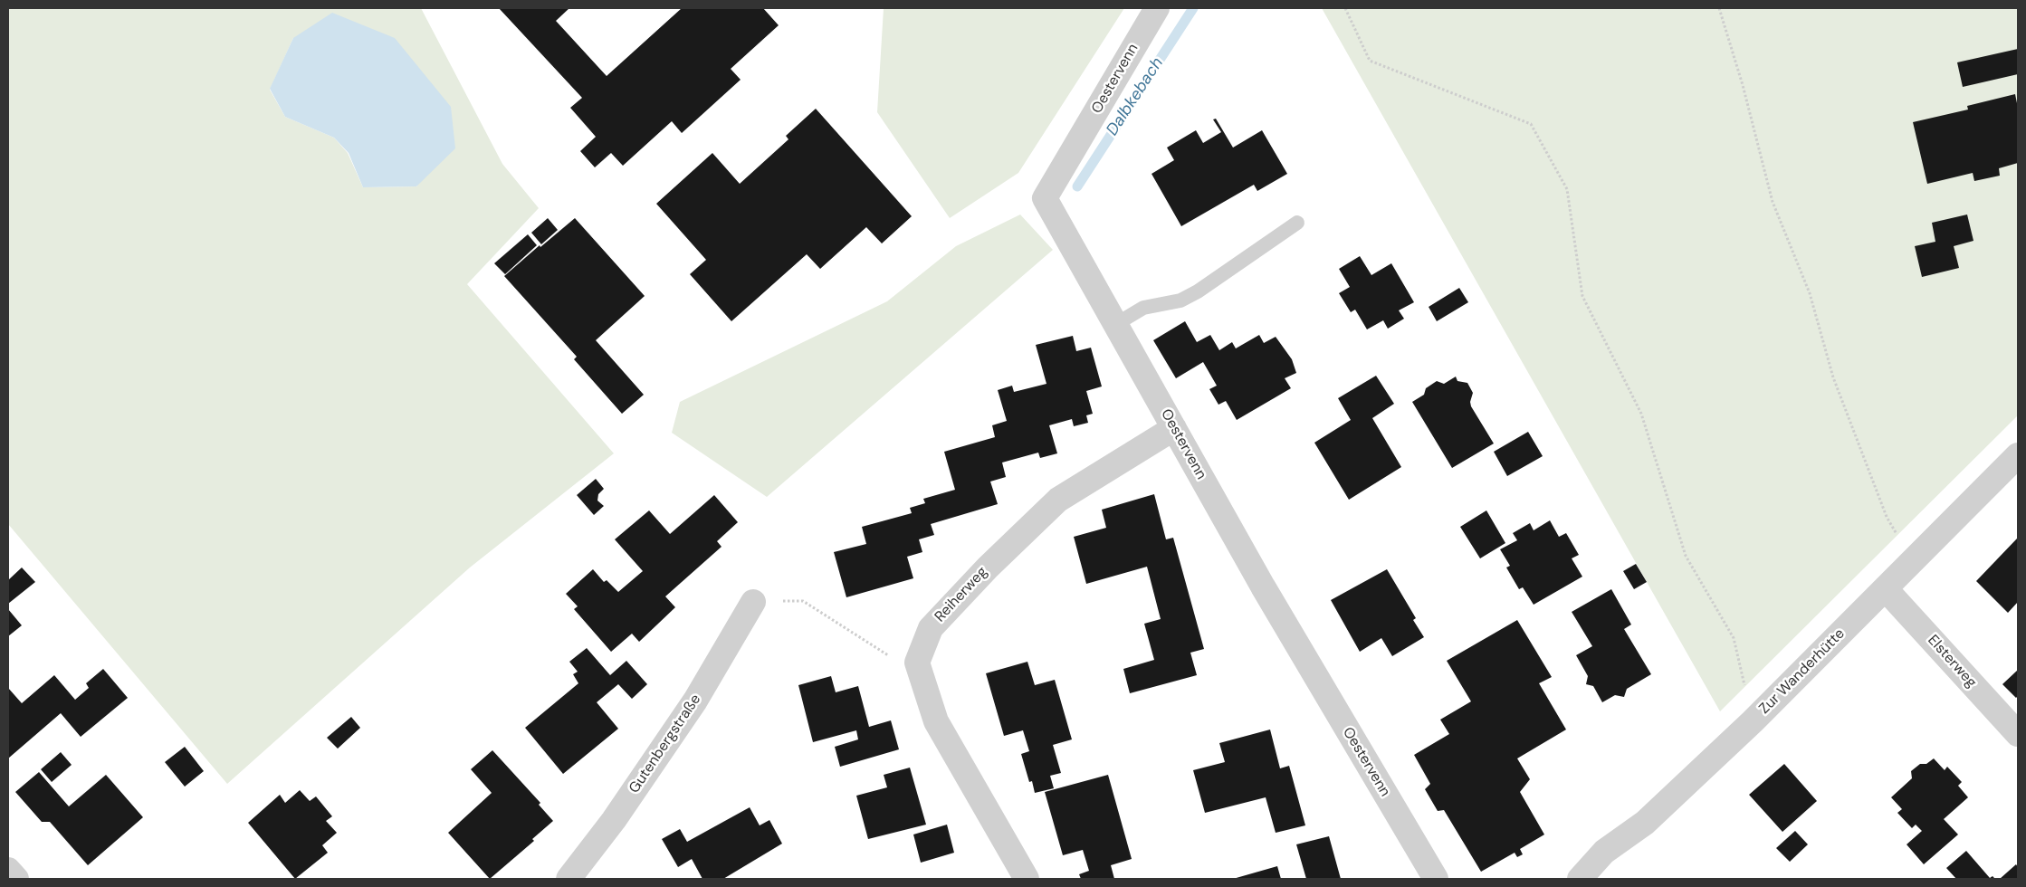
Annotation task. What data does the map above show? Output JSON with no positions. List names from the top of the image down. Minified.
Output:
{"streets":{"street":["Oestervenn","Reiherweg","Elsterweg","Zur Wanderhütte","Gutenbergstraße"]},"crossings":[["Oestervenn","Reiherweg"],["Elsterweg","Zur Wanderhütte"]],"water":["Dalbkebach"]}
